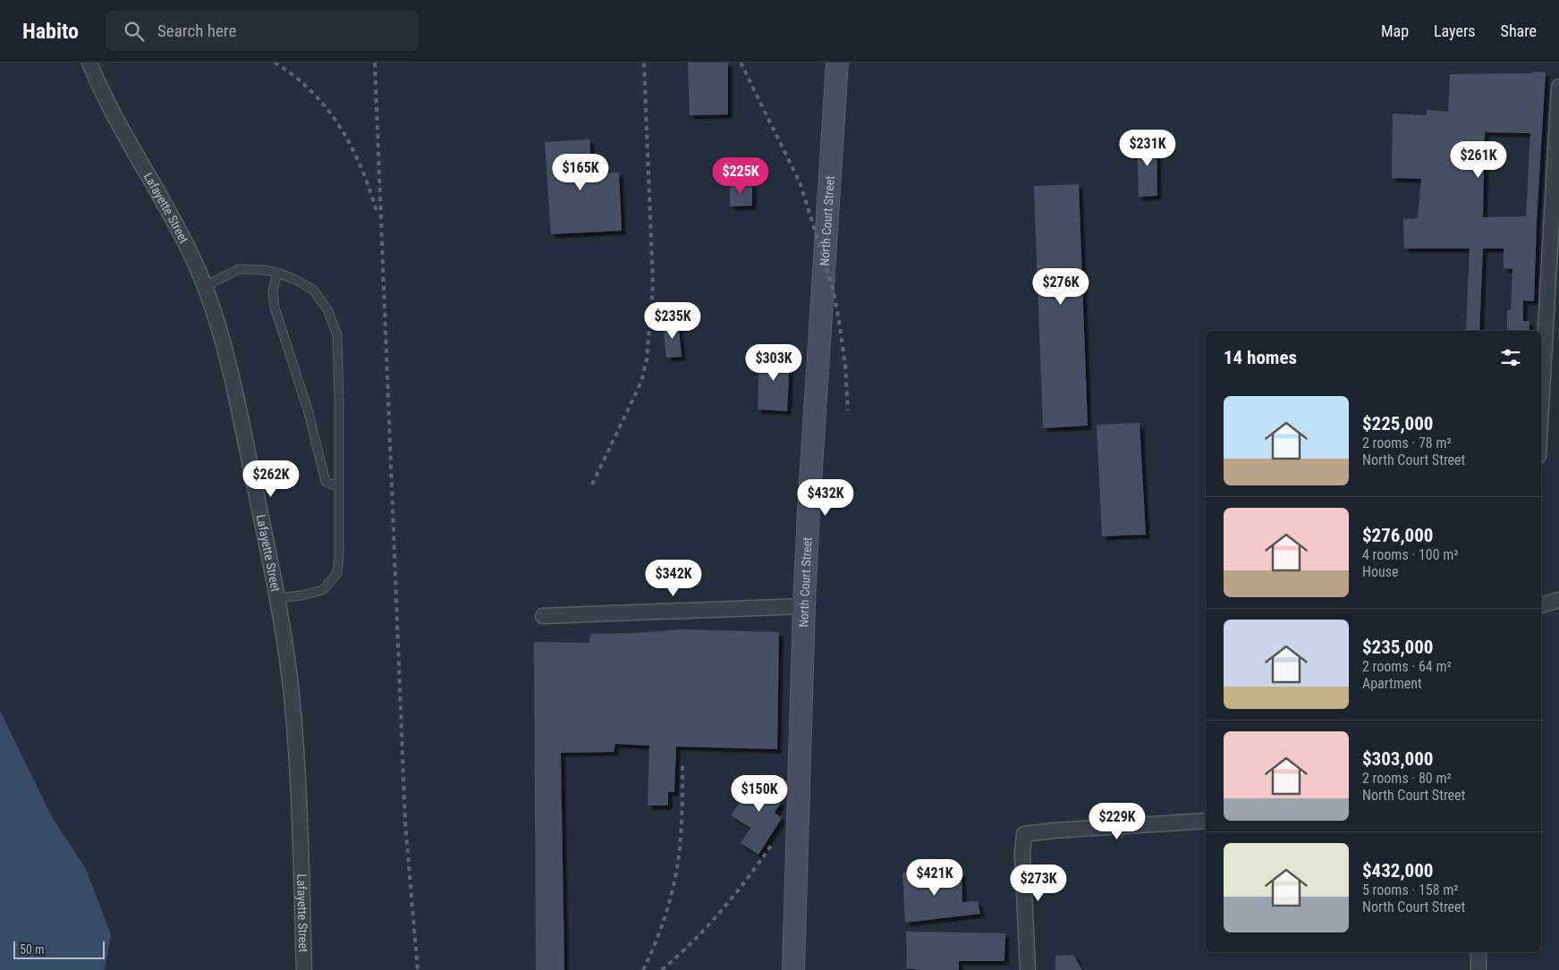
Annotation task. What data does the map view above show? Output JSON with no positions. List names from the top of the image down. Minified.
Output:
{"streets":{"main road":["North Court Street"],"street":["Lafayette Street"]},"scale_bar":"50 m","page":{"header":"Habito","search":"Search here","nav":["Map","Layers","Share"],"price":["$231K","$261K","$165K","$225K","$276K","$235K","$303K","$262K","$432K","$342K","$150K","$229K","$421K","$273K"],"heading":"14 homes","list":[{"name":"$225,000","note":"2 rooms · 78 m² · North Court Street"},{"name":"$276,000","note":"4 rooms · 100 m² · House"},{"name":"$235,000","note":"2 rooms · 64 m² · Apartment"},{"name":"$303,000","note":"2 rooms · 80 m² · North Court Street"},{"name":"$432,000","note":"5 rooms · 158 m² · North Court Street"}],"scale":"50 m"}}
